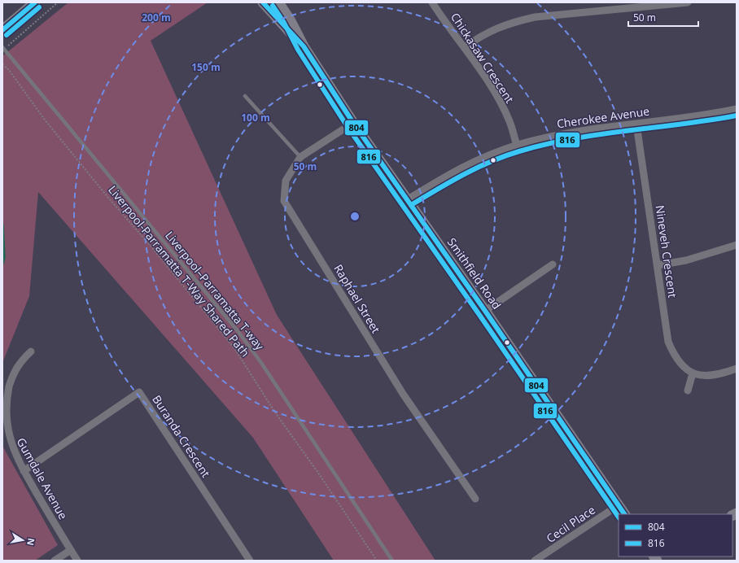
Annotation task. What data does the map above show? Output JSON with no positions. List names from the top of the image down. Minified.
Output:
{"streets":{"main road":["Smithfield Road"],"street":["Chickasaw Crescent","Cherokee Avenue","Nineveh Crescent","Raphael Street","Buranda Crescent","Gumdale Avenue","Cecil Place"],"lane":["Liverpool–Parramatta T-way"],"path":["Liverpool-Parramatta T-Way Shared Path"]},"crossings":[["Chickasaw Crescent","Cherokee Avenue"],["Cherokee Avenue","Nineveh Crescent"],["Cherokee Avenue","Smithfield Road"],["Smithfield Road","Raphael Street"],["Smithfield Road","Cecil Place"],["Buranda Crescent","Gumdale Avenue"]],"lines":["transit line 804","transit line 816"],"legend":["804","816"],"scale_bar":"50 m","north":"right","rings":["200 m","150 m","100 m","50 m"]}
